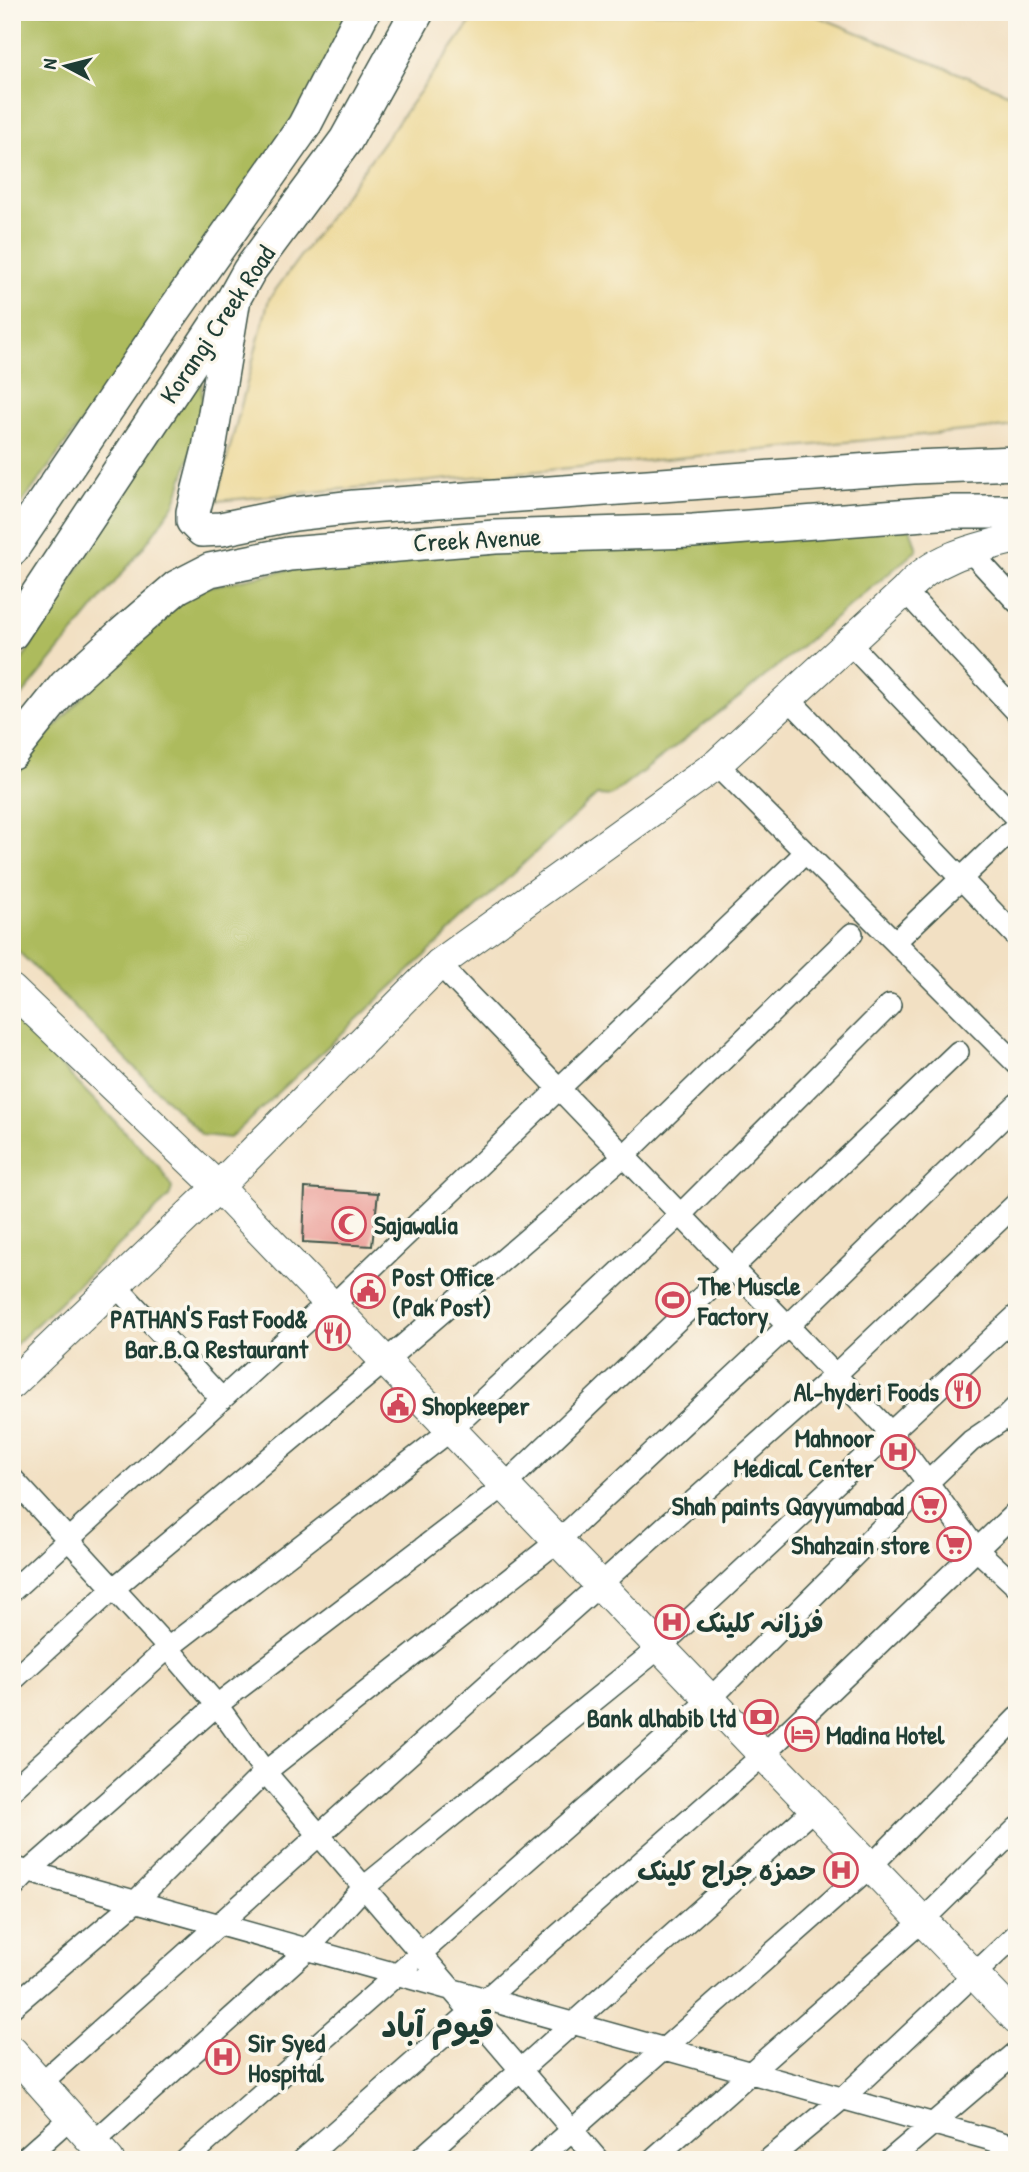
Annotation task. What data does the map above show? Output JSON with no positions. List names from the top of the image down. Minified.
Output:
{"streets":{"main road":["Korangi Creek Road","Creek Avenue"]},"crossings":[["Korangi Creek Road","Creek Avenue"]],"districts":["قیوم آباد"],"places":{"mosque":["Sajawalia"],"public building":["Post Office (Pak Post)","Shopkeeper"],"sports":["The Muscle Factory"],"restaurant":["PATHAN'S Fast Food& Bar.B.Q Restaurant","Al-hyderi Foods"],"hospital":["Mahnoor Medical Center","فرزانہ کلینک","حمزہ جراح کلینک","Sir Syed Hospital"],"supermarket":["Shah paints Qayyumabad","Shahzain store"],"bank":["Bank alhabib ltd"],"hotel":["Madina Hotel"]},"north":"left"}
